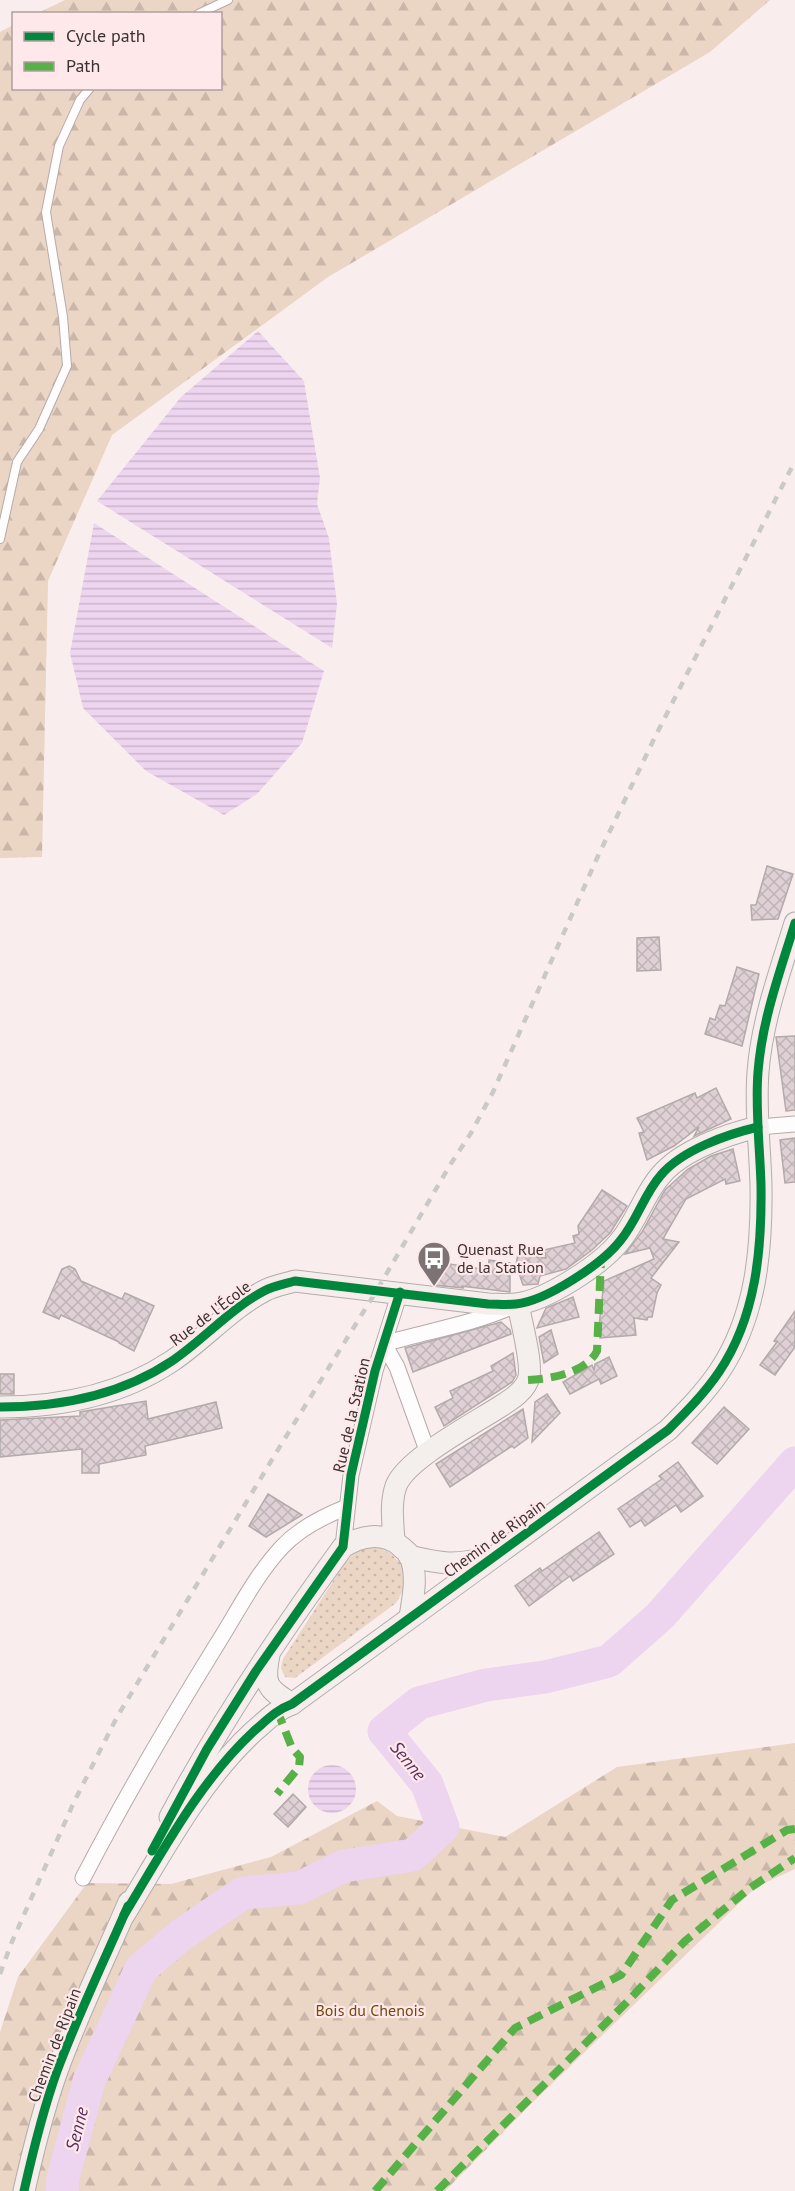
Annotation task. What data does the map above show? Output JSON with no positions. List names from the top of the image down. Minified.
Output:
{"streets":{"street":["Rue de l'École","Rue de la Station","Chemin de Ripain"]},"crossings":[["Rue de l'École","Rue de la Station"],["Rue de la Station","Chemin de Ripain"]],"water":["Senne"],"parks":["Bois du Chenois"],"places":{"bus stop":["Quenast Rue de la Station"]},"legend":["Cycle path","Path"]}
